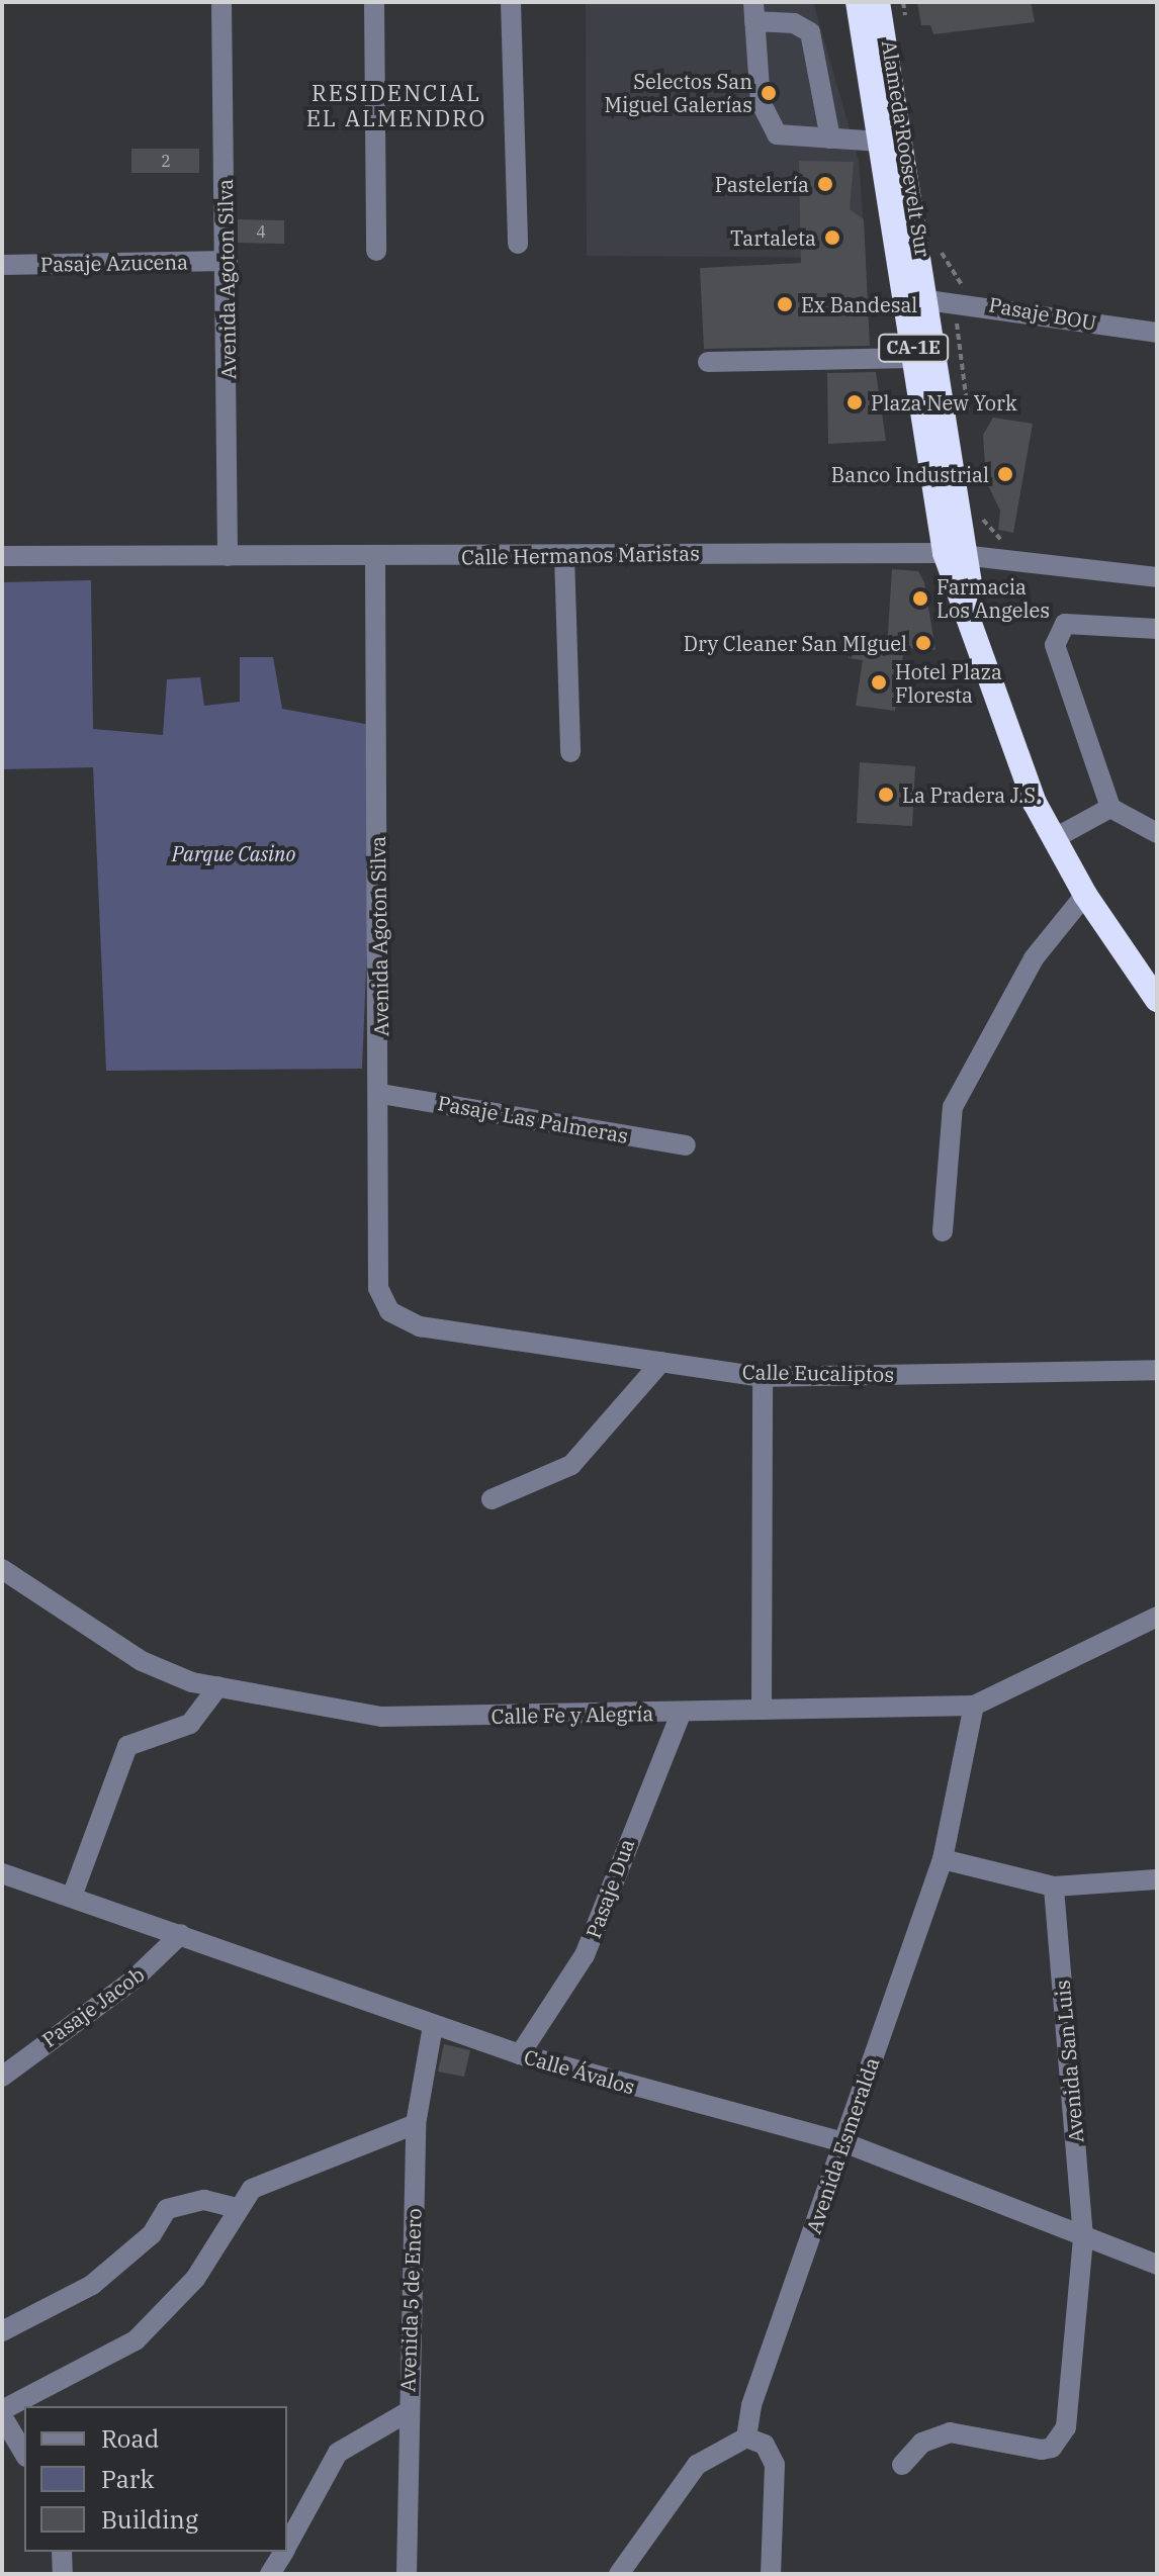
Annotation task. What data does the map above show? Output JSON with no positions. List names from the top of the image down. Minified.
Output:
{"streets":{"highway":["Alameda Roosevelt Sur","CA-1E"],"street":["Pasaje Azucena","Avenida Agoton Silva","Pasaje BOU","Calle Hermanos Maristas","Pasaje Las Palmeras","Calle Eucaliptos","Calle Fe y Alegría","Pasaje Dua","Pasaje Jacob","Avenida San Luis","Calle Ávalos","Avenida Esmeralda","Avenida 5 de Enero"]},"crossings":[["Alameda Roosevelt Sur","Pasaje BOU"],["Alameda Roosevelt Sur","Calle Hermanos Maristas"],["Pasaje Azucena","Avenida Agoton Silva"],["Avenida Agoton Silva","Calle Hermanos Maristas"],["Avenida Agoton Silva","Pasaje Las Palmeras"],["Avenida Agoton Silva","Calle Eucaliptos"],["Calle Fe y Alegría","Pasaje Dua"],["Calle Fe y Alegría","Avenida Esmeralda"],["Pasaje Dua","Calle Ávalos"],["Pasaje Jacob","Calle Ávalos"],["Avenida San Luis","Calle Ávalos"],["Calle Ávalos","Avenida Esmeralda"],["Calle Ávalos","Avenida 5 de Enero"]],"districts":["RESIDENCIAL EL ALMENDRO"],"parks":["Parque Casino"],"places":["Selectos San Miguel Galerías","Pastelería","Tartaleta","Ex Bandesal","Plaza New York","Banco Industrial","Farmacia Los Angeles","Dry Cleaner San MIguel","Hotel Plaza Floresta","La Pradera J.S."],"house_numbers":["2","4"],"legend":["Road","Park","Building"]}
